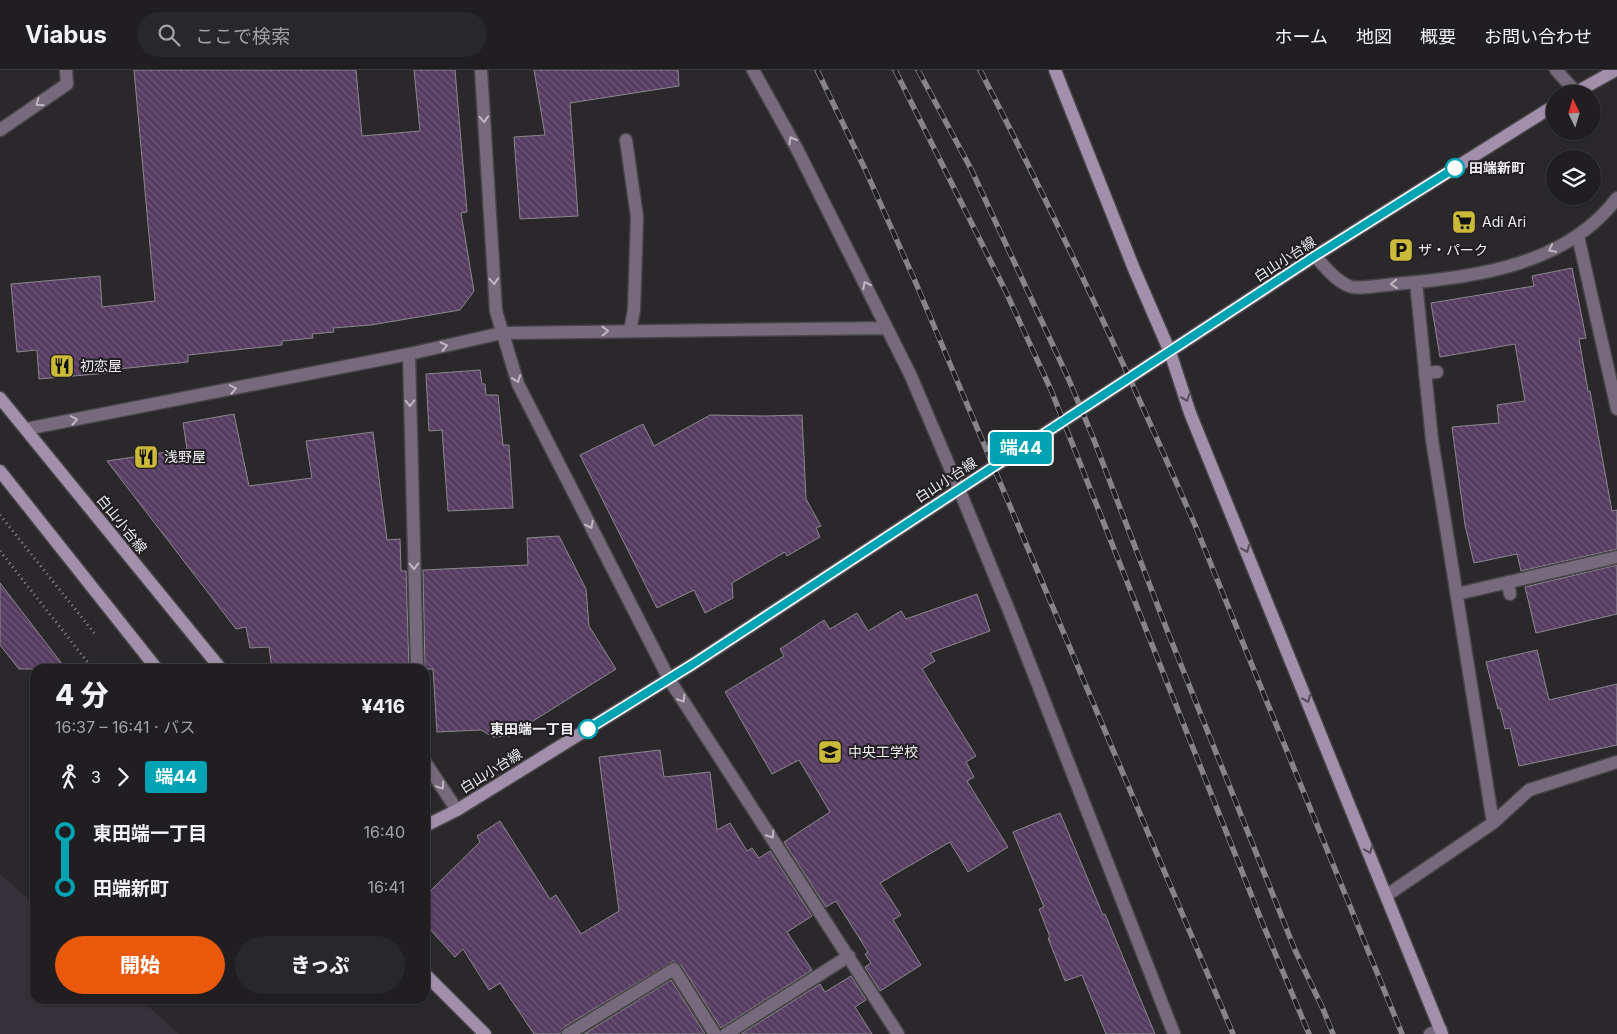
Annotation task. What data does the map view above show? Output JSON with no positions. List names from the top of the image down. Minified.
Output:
{"streets":{"main road":["白山小台線"]},"places":{"other":["田端新町","東田端一丁目"],"supermarket":["Adi Ari"],"parking":["ザ・パーク"],"restaurant":["初恋屋","浅野屋"],"school or university":["中央工学校"]},"lines":["bus line 端44"],"north":"top","page":{"header":"Viabus","search":"ここで検索","nav":["ホーム","地図","概要","お問い合わせ"],"on_map":"端44","heading":["4 分","16:37 – 16:41 · バス","¥416"],"legs":["3","端44"],"list":[{"name":"東田端一丁目","value":"16:40"},{"name":"田端新町","value":"16:41"}],"buttons":["開始","きっぷ"]}}
